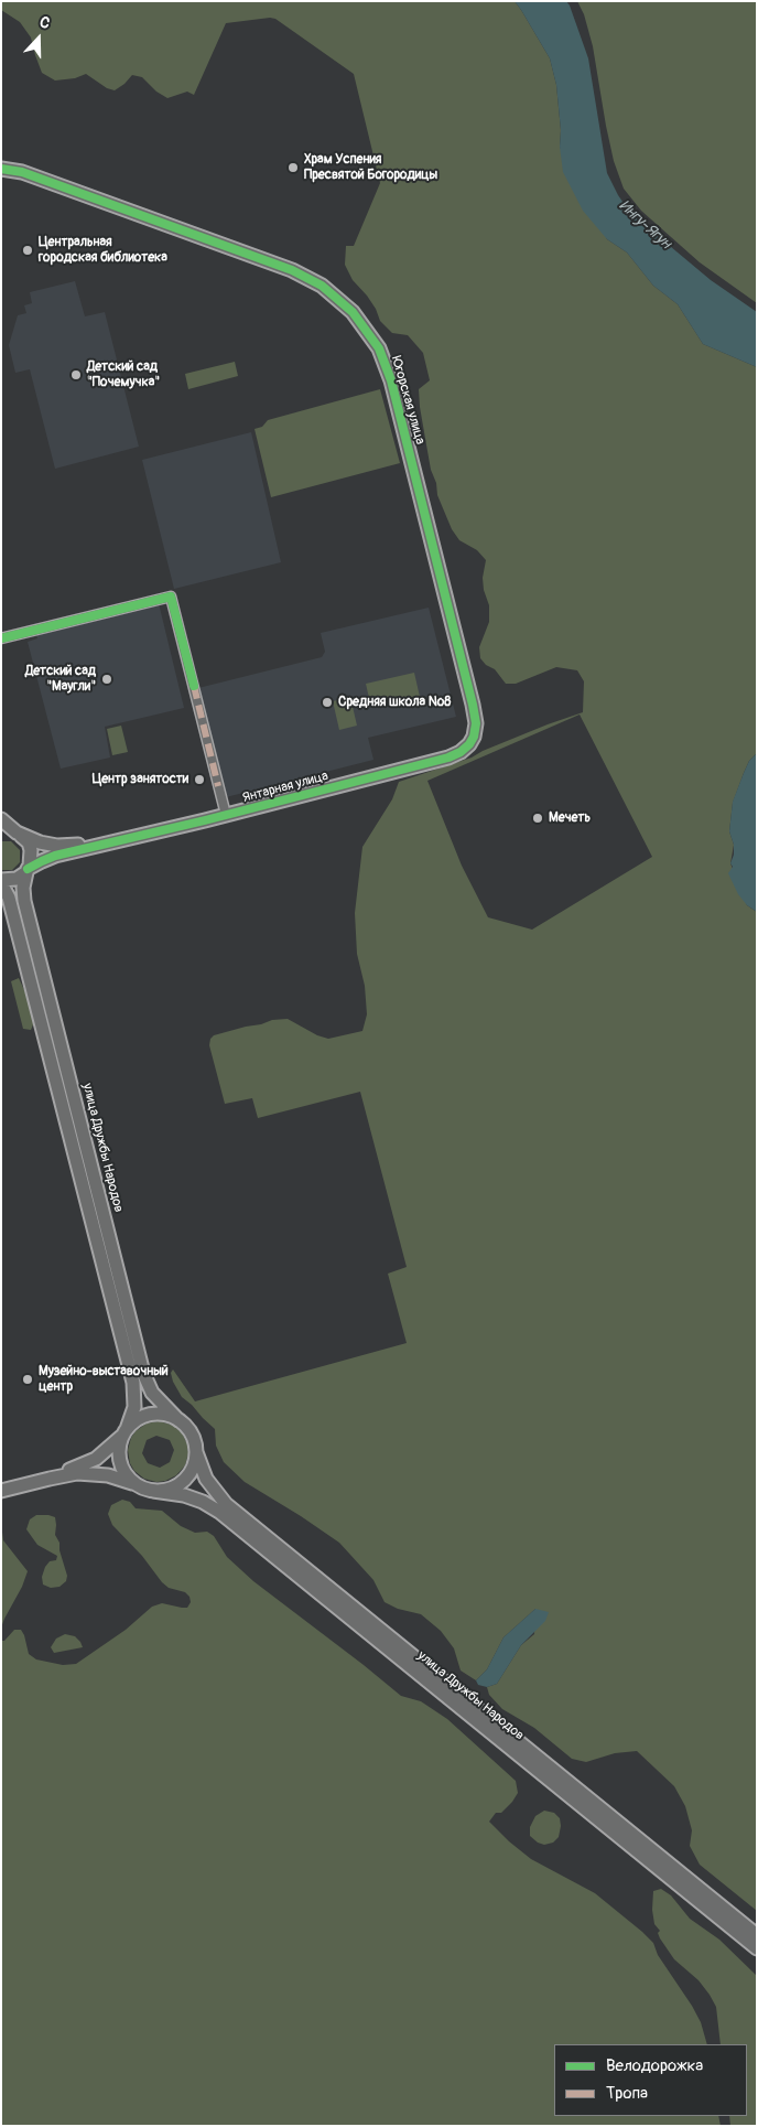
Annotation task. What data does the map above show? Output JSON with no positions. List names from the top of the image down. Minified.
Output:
{"streets":{"main road":["Югорская улица","Янтарная улица","улица Дружбы Народов"]},"crossings":[["Югорская улица","Янтарная улица"]],"water":["Ингу-Ягун"],"places":["Храм Успения Пресвятой Богородицы","Центральная городская библиотека","Детский сад \"Почемучка\"","Детский сад \"Маугли\"","Средняя школа №8","Центр занятости","Мечеть","Музейно-выставочный центр"],"legend":["Велодорожка","Тропа"],"north":"top"}
